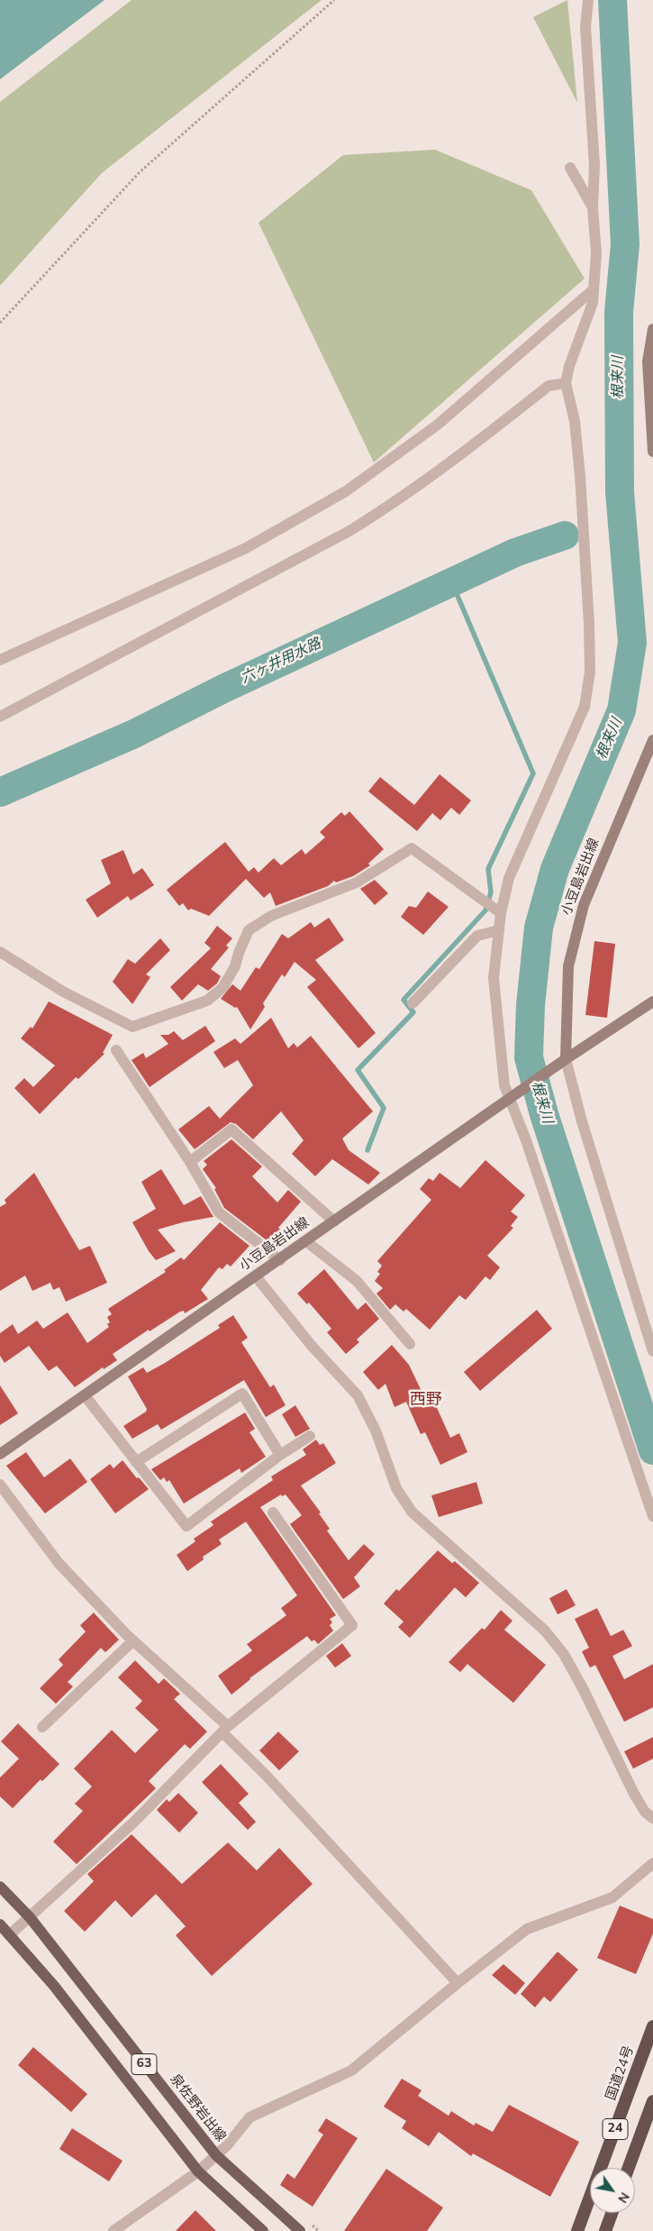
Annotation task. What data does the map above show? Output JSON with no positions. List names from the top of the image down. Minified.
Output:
{"streets":{"highway":["国道24号","24"],"main road":["小豆島岩出線","63","泉佐野岩出線"]},"districts":["西野"],"water":["根来川","六ヶ井用水路"],"north":"bottom right"}
